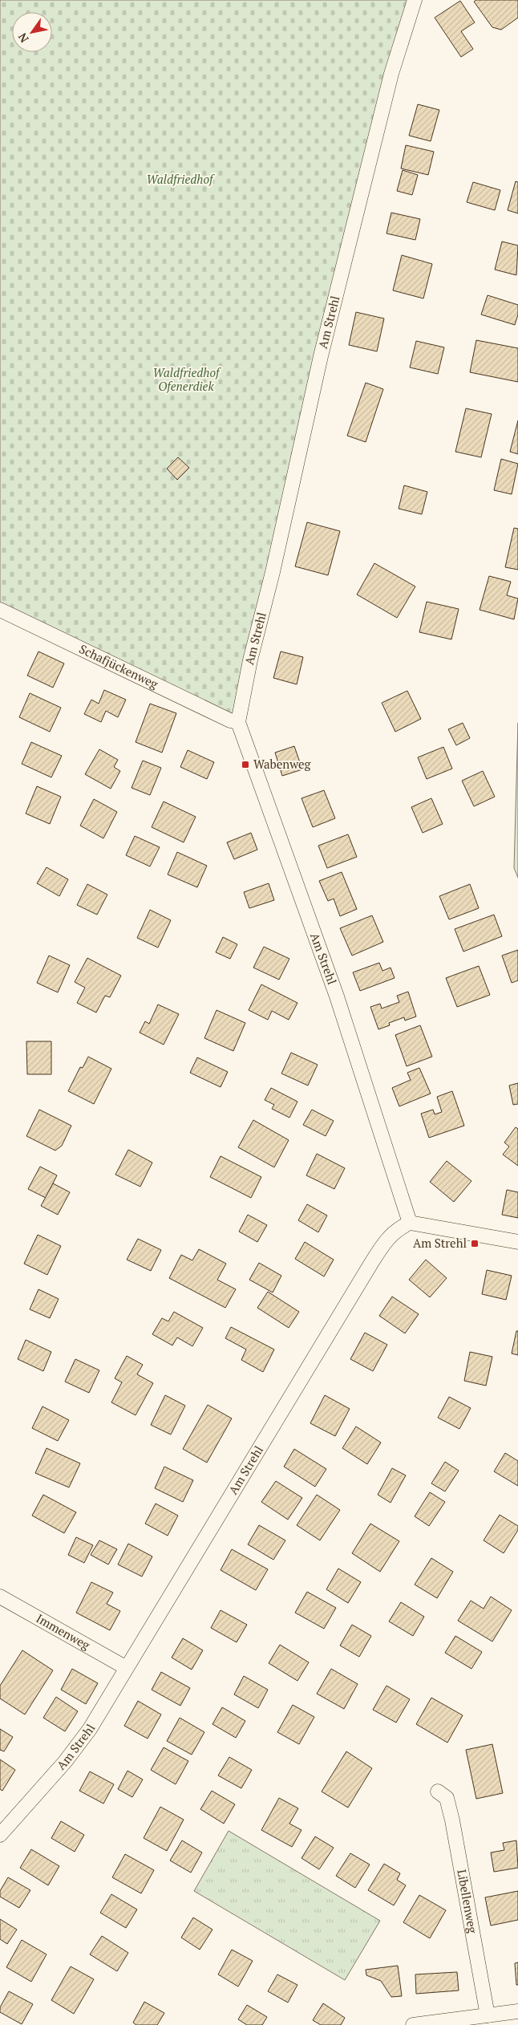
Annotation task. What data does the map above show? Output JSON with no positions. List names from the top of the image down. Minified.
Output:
{"streets":{"street":["Am Strehl","Schafjückenweg","Immenweg","Libellenweg"]},"crossings":[["Am Strehl","Schafjückenweg"],["Am Strehl","Immenweg"]],"parks":["Waldfriedhof","Waldfriedhof Ofenerdiek"],"places":{"transit":["Wabenweg","Am Strehl"]},"north":"bottom left"}
